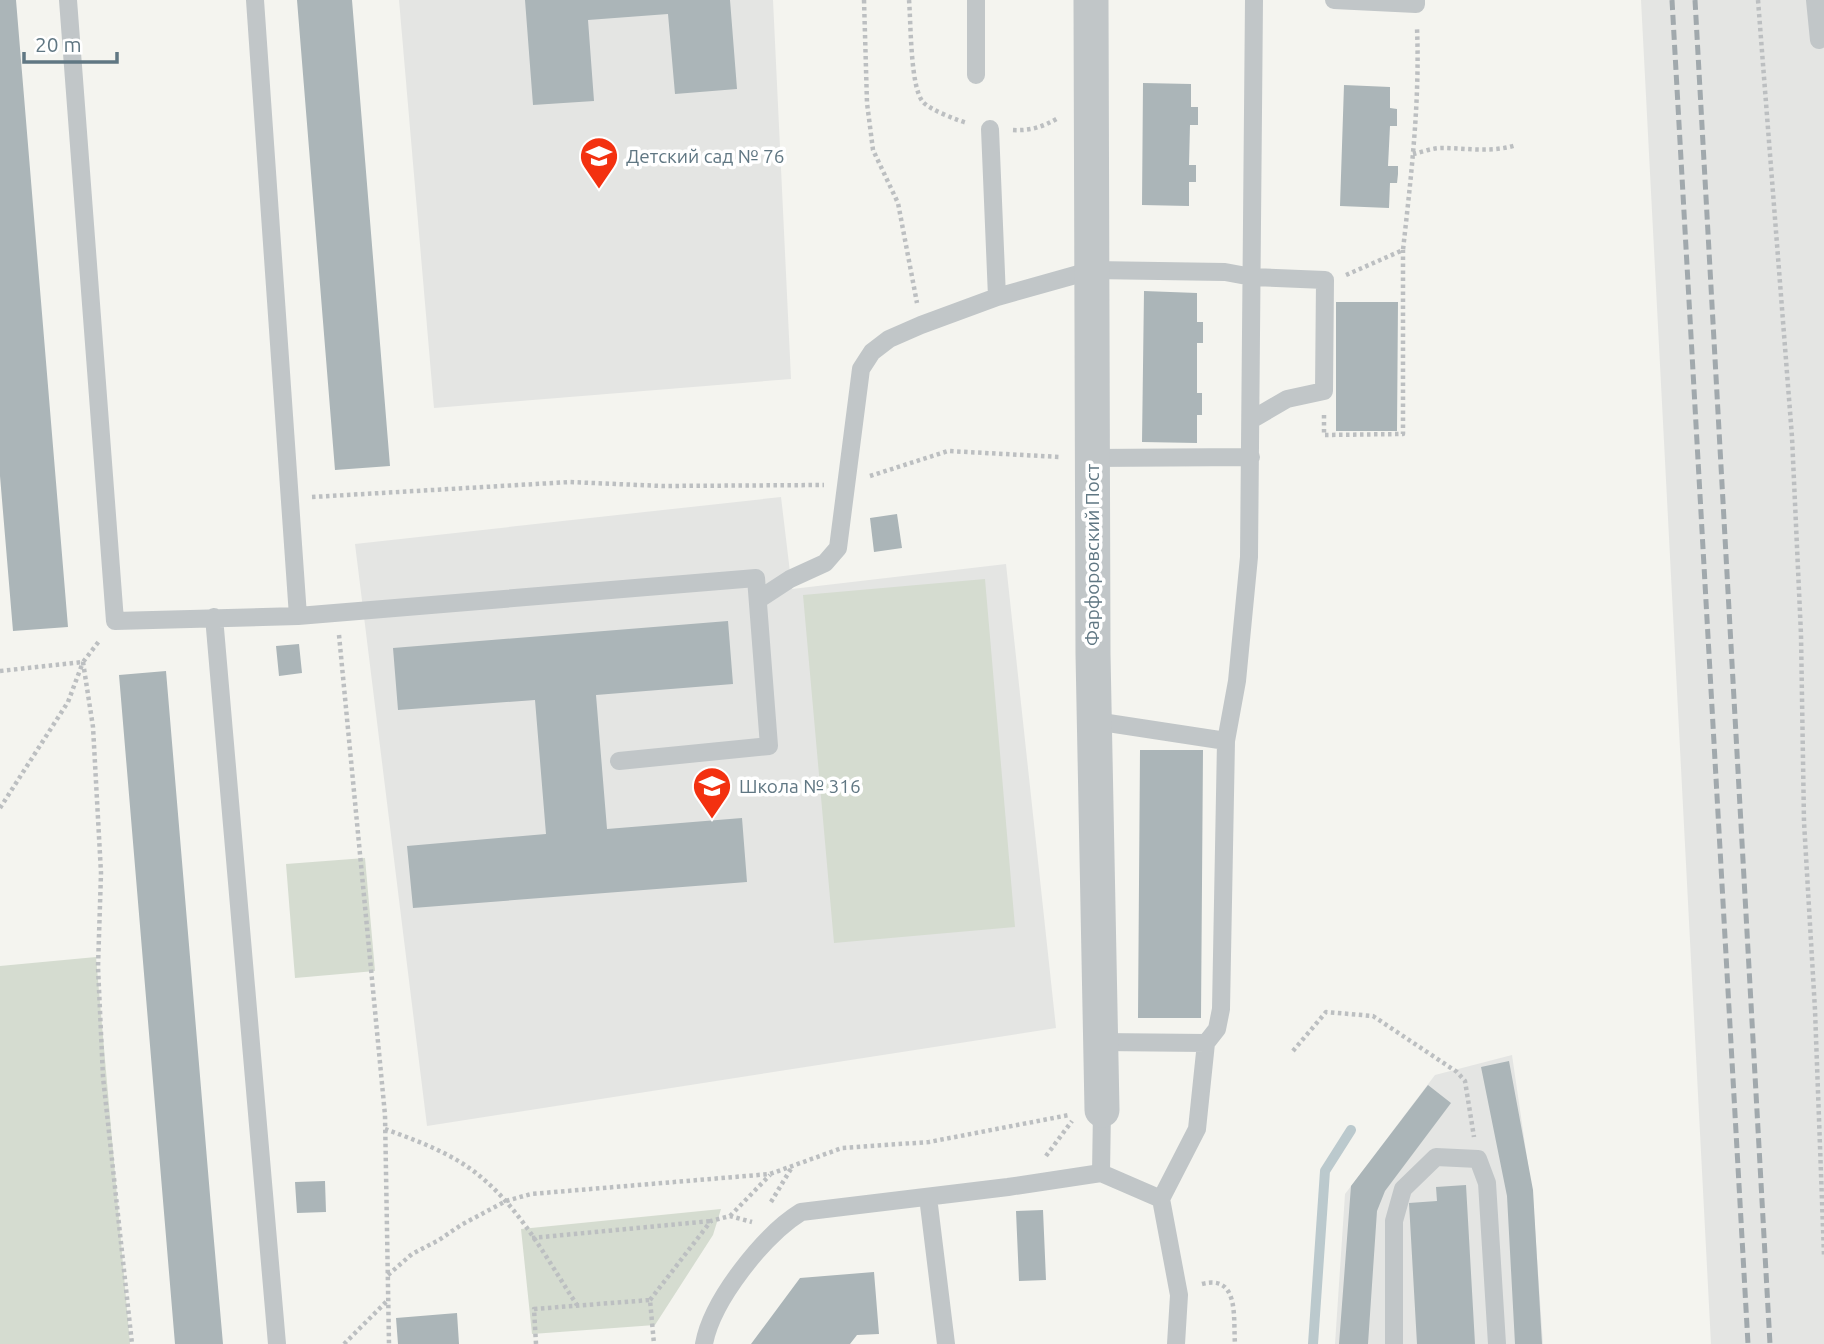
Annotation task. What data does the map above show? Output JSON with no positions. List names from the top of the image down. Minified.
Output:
{"streets":{"street":["Фарфоровский Пост"]},"places":{"school or university":["Детский сад № 76","Школа № 316"]},"scale_bar":"20 m"}
